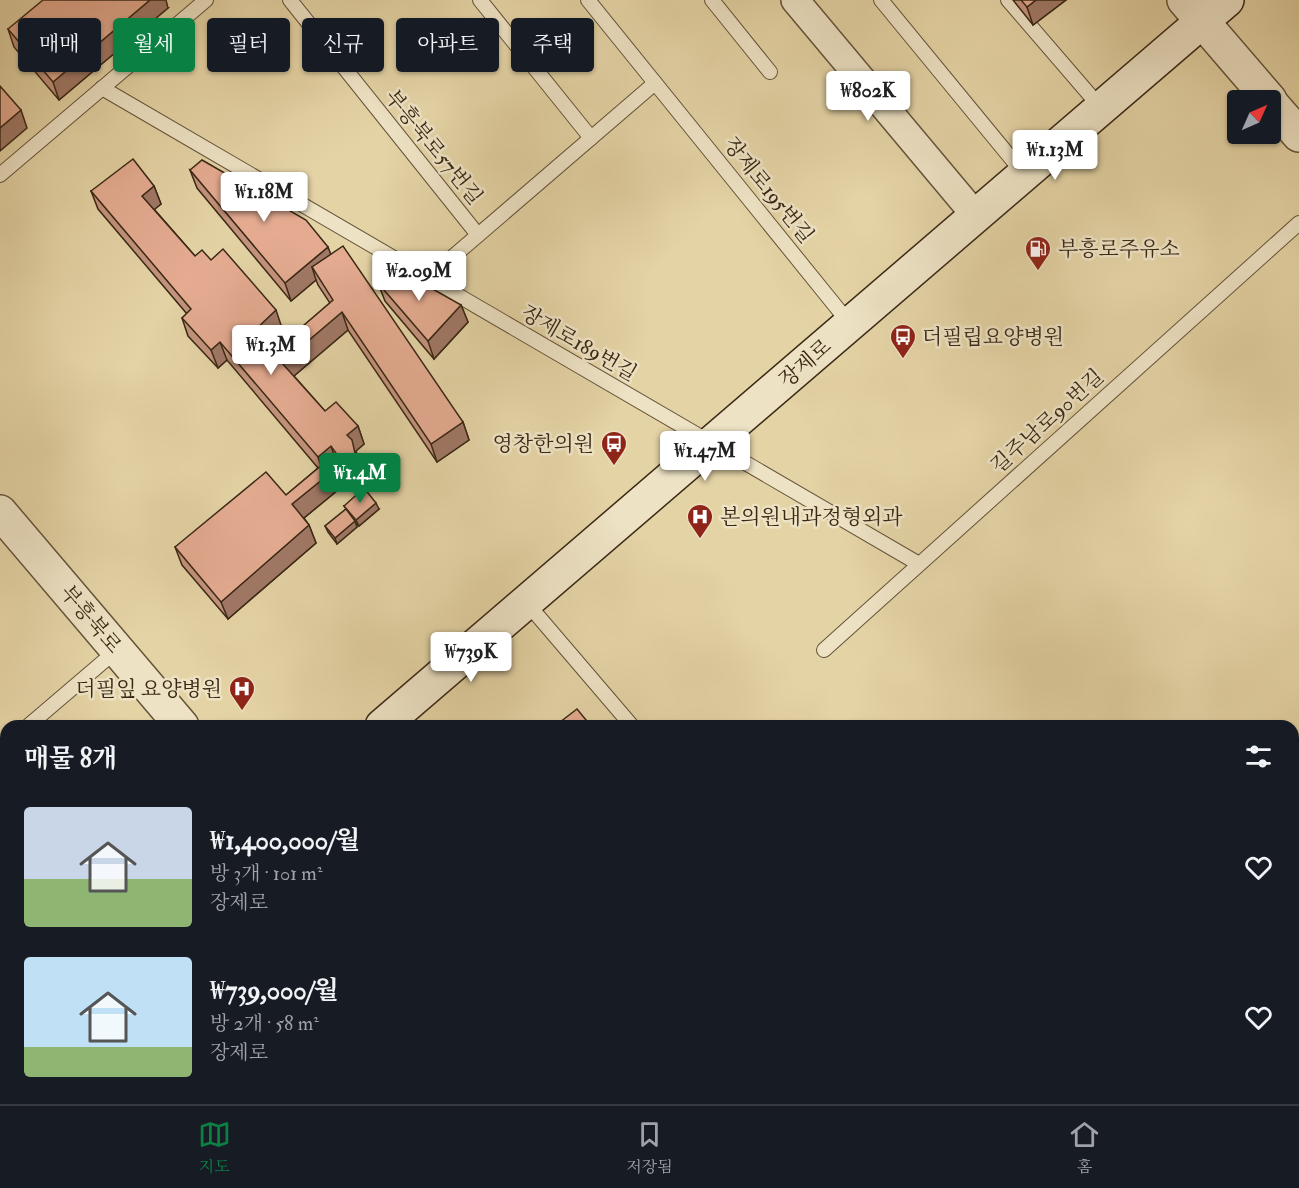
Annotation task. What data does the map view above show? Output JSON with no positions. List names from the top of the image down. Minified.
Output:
{"streets":{"main road":["장제로","부흥북로"],"lane":["부흥북로57번길","장제로195번길","장제로189번길","길주남로90번길"]},"crossings":[["장제로195번길","장제로"],["장제로189번길","장제로"],["장제로189번길","길주남로90번길"]],"places":{"fuel station":["부흥로주유소"],"bus stop":["더필립요양병원","영창한의원"],"hospital":["본의원내과정형외과","더필잎 요양병원"]},"north":"top right","page":{"chip":["매매","월세","필터","신규","아파트","주택"],"price":["₩802K","₩1.13M","₩1.18M","₩2.09M","₩1.3M","₩1.47M","₩1.4M","₩739K"],"heading":"매물 8개","list":[{"name":"₩1,400,000/월","note":"방 3개 · 101 m² · 장제로"},{"name":"₩739,000/월","note":"방 2개 · 58 m² · 장제로"}],"tabs":["지도","저장됨","홈"]}}
